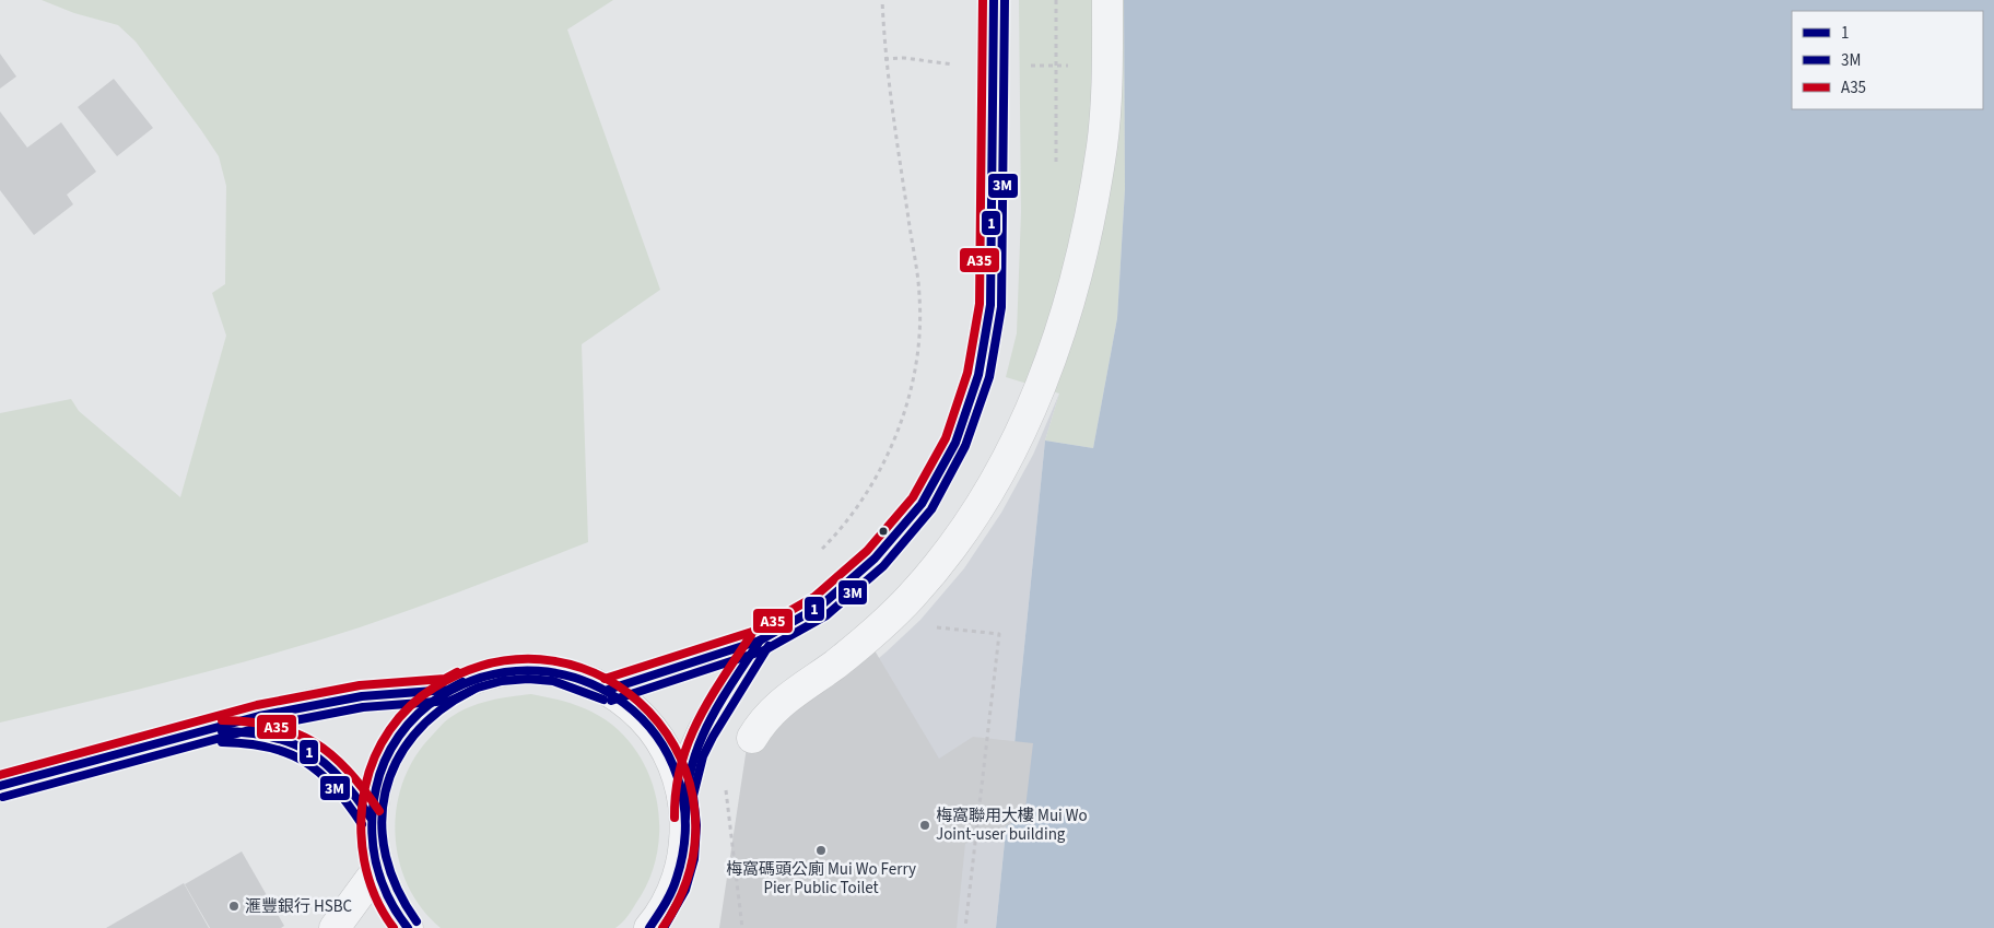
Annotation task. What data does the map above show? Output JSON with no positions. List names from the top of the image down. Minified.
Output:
{"places":["梅窩聯用大樓 Mui Wo Joint-user building","梅窩碼頭公廁 Mui Wo Ferry Pier Public Toilet","滙豐銀行 HSBC"],"lines":["transit line 1","transit line 3M","transit line A35"],"legend":["1","3M","A35"]}
